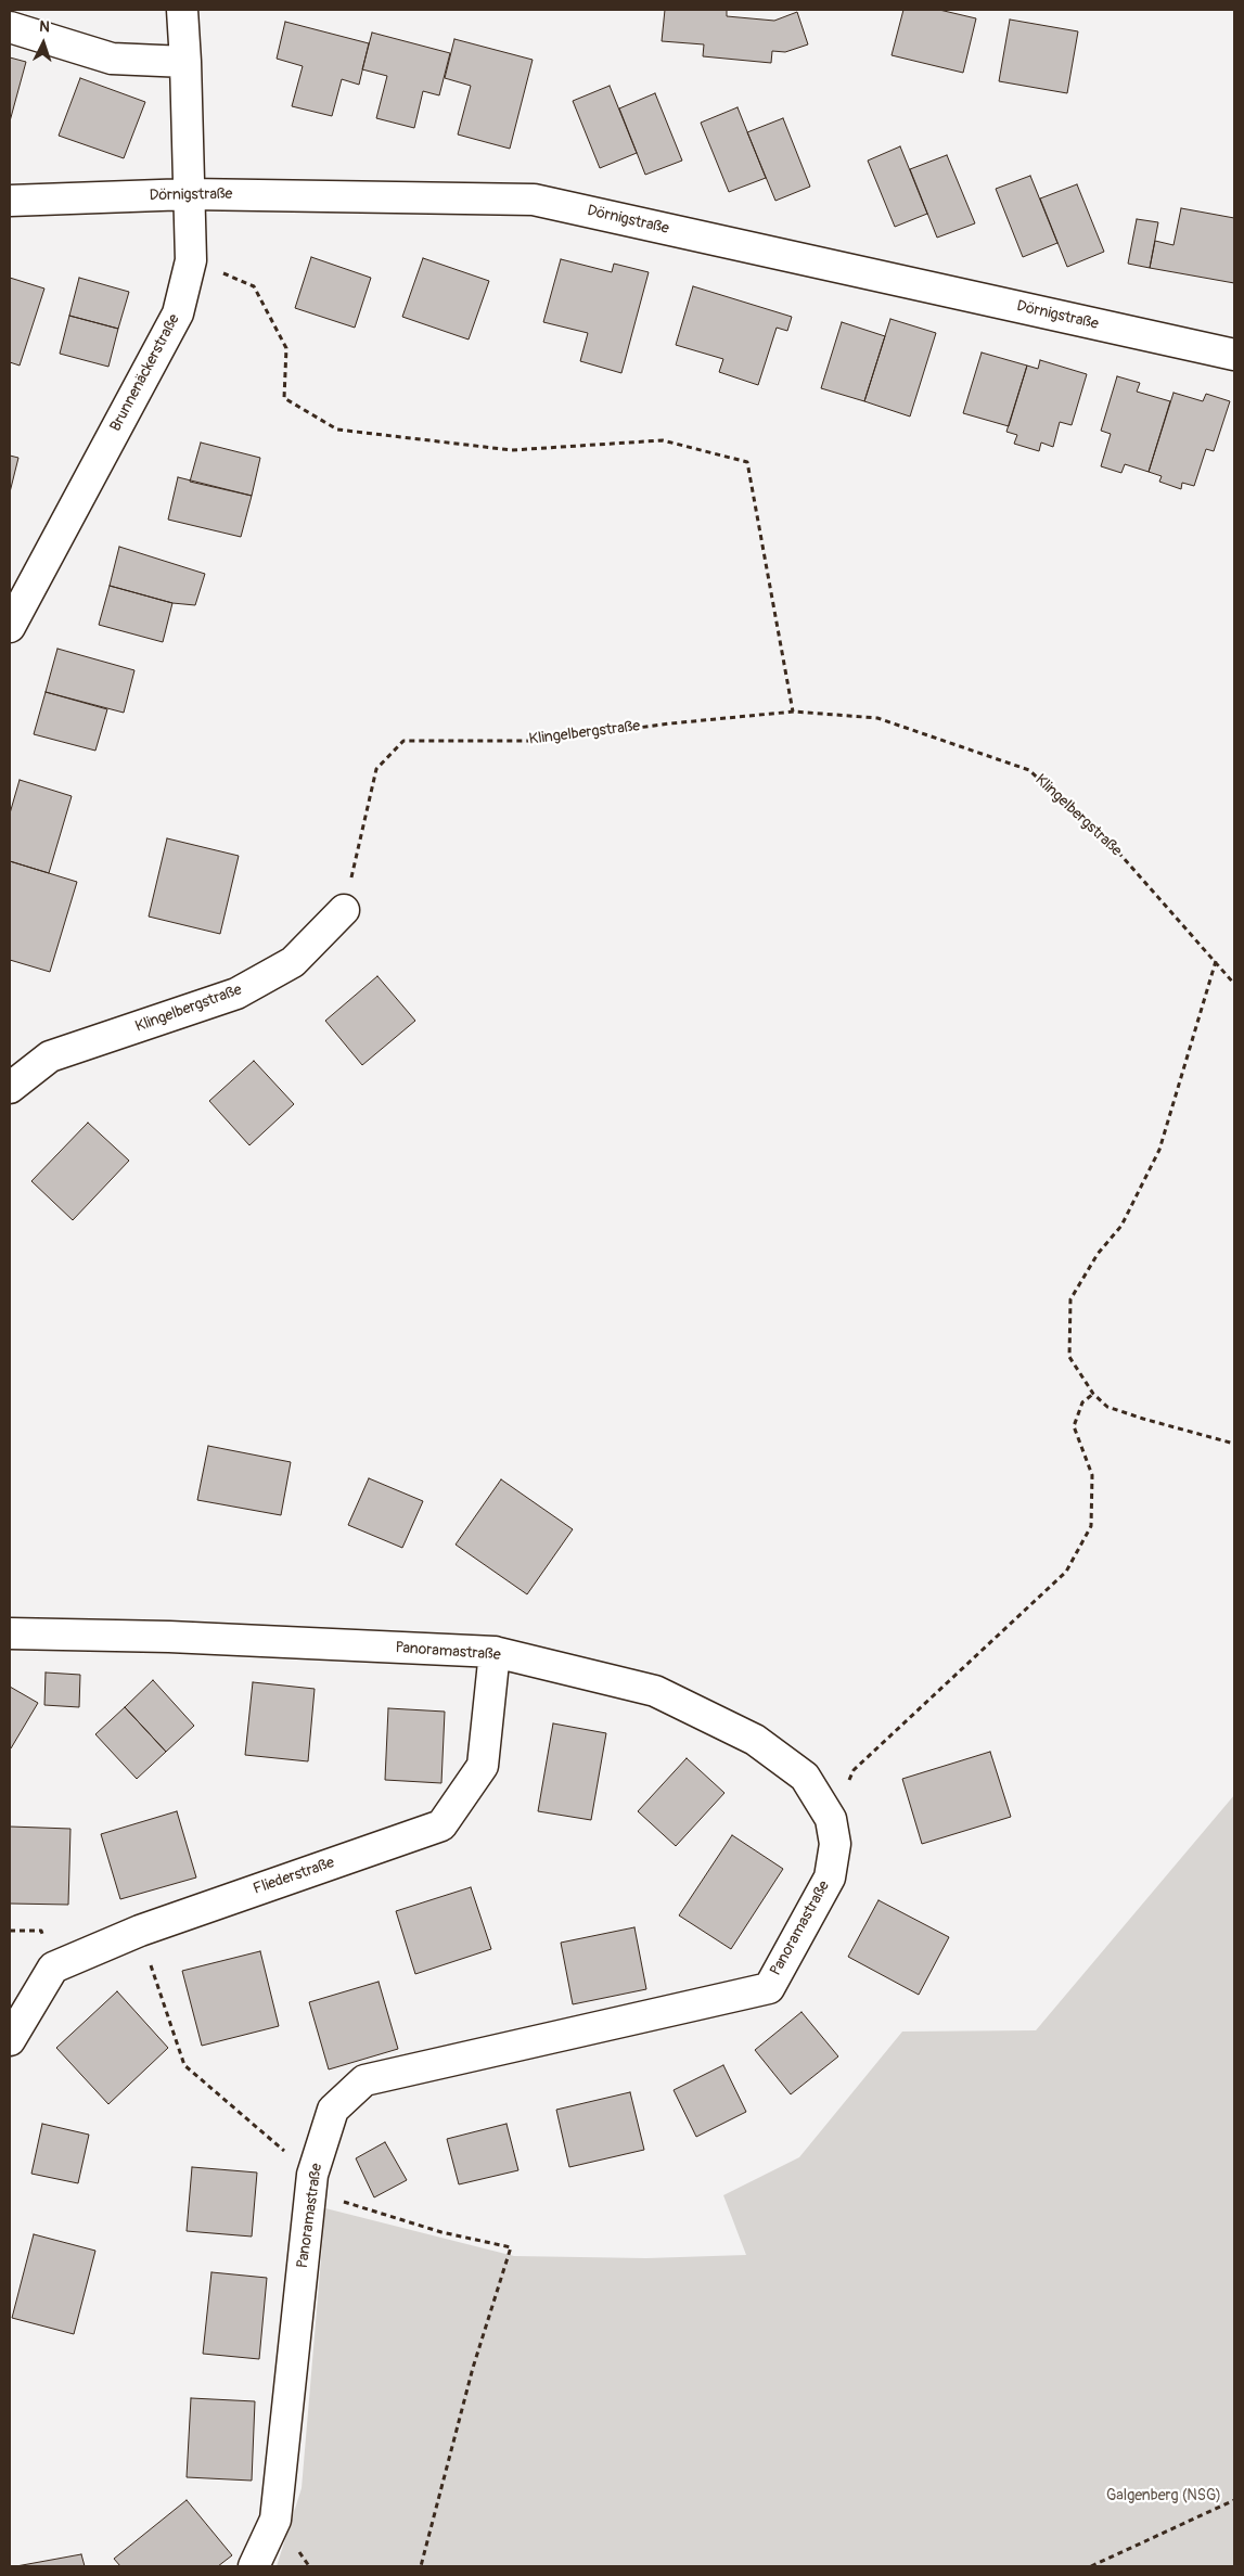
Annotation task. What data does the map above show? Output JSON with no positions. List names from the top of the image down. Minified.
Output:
{"streets":{"street":["Dörnigstraße","Brunnenäckerstraße","Klingelbergstraße","Panoramastraße","Fliederstraße"]},"crossings":[["Dörnigstraße","Brunnenäckerstraße"],["Panoramastraße","Fliederstraße"]],"parks":["Galgenberg (NSG)"],"north":"top"}
